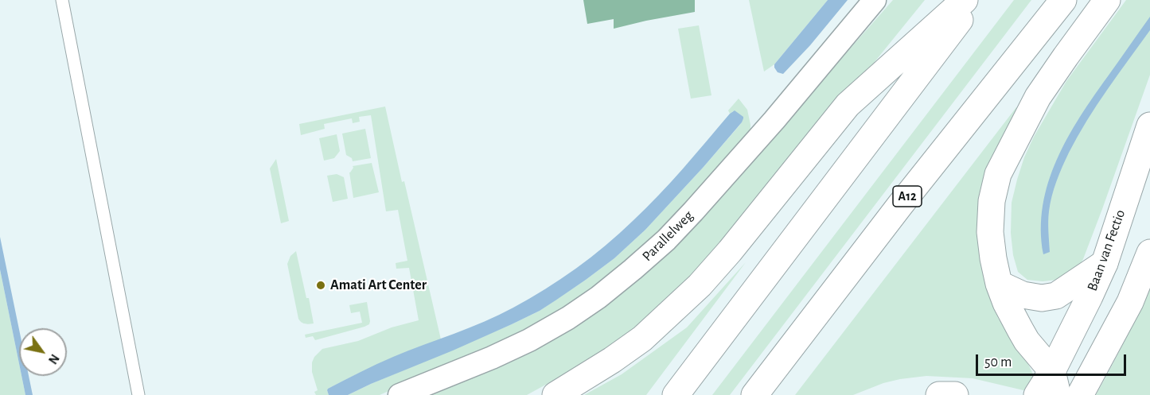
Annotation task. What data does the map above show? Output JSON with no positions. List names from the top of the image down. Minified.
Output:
{"streets":{"main road":["A12","Baan van Fectio"],"street":["Parallelweg"]},"places":["Amati Art Center"],"scale_bar":"50 m","north":"bottom right"}
